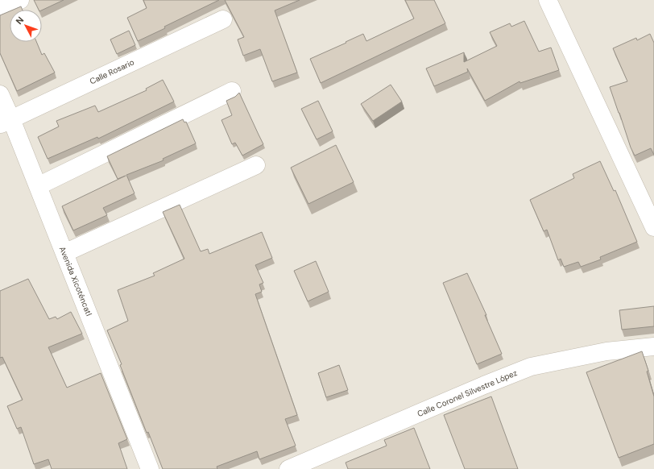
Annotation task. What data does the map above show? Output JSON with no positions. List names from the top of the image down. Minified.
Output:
{"streets":{"street":["Calle Rosario","Avenida Xicoténcatl","Calle Coronel Silvestre López"]},"crossings":[["Calle Rosario","Avenida Xicoténcatl"]],"north":"top left"}
